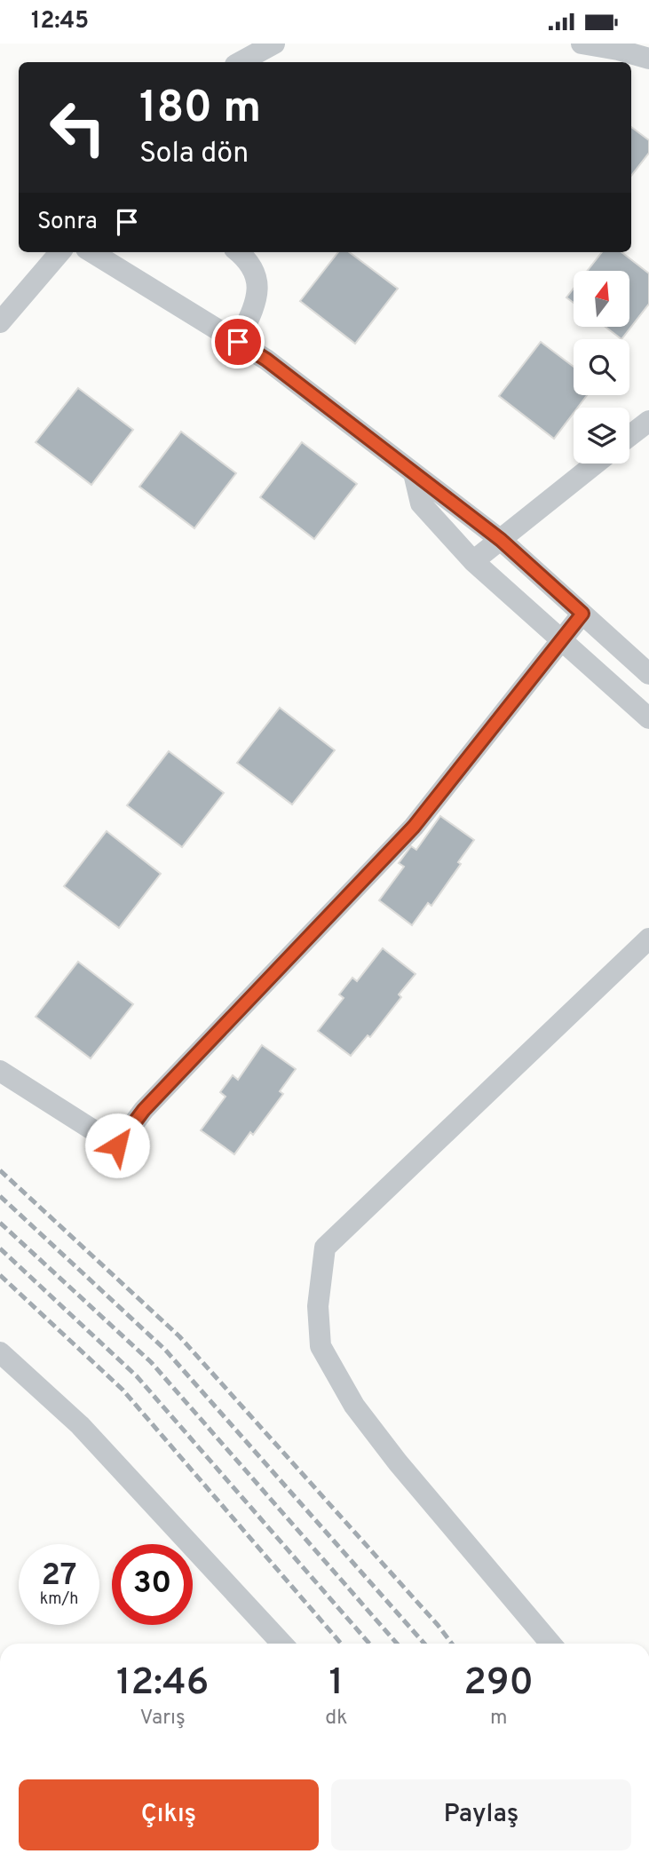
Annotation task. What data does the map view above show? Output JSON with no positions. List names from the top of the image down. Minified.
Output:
{"north":"top","page":{"status":"12:45","turn":["180 m","Sola dön"],"then":"Sonra","speed":"27 km/h","limit":"30","eta":["12:46","Varış","1","dk","290","m"],"buttons":["Çıkış","Paylaş"]}}
